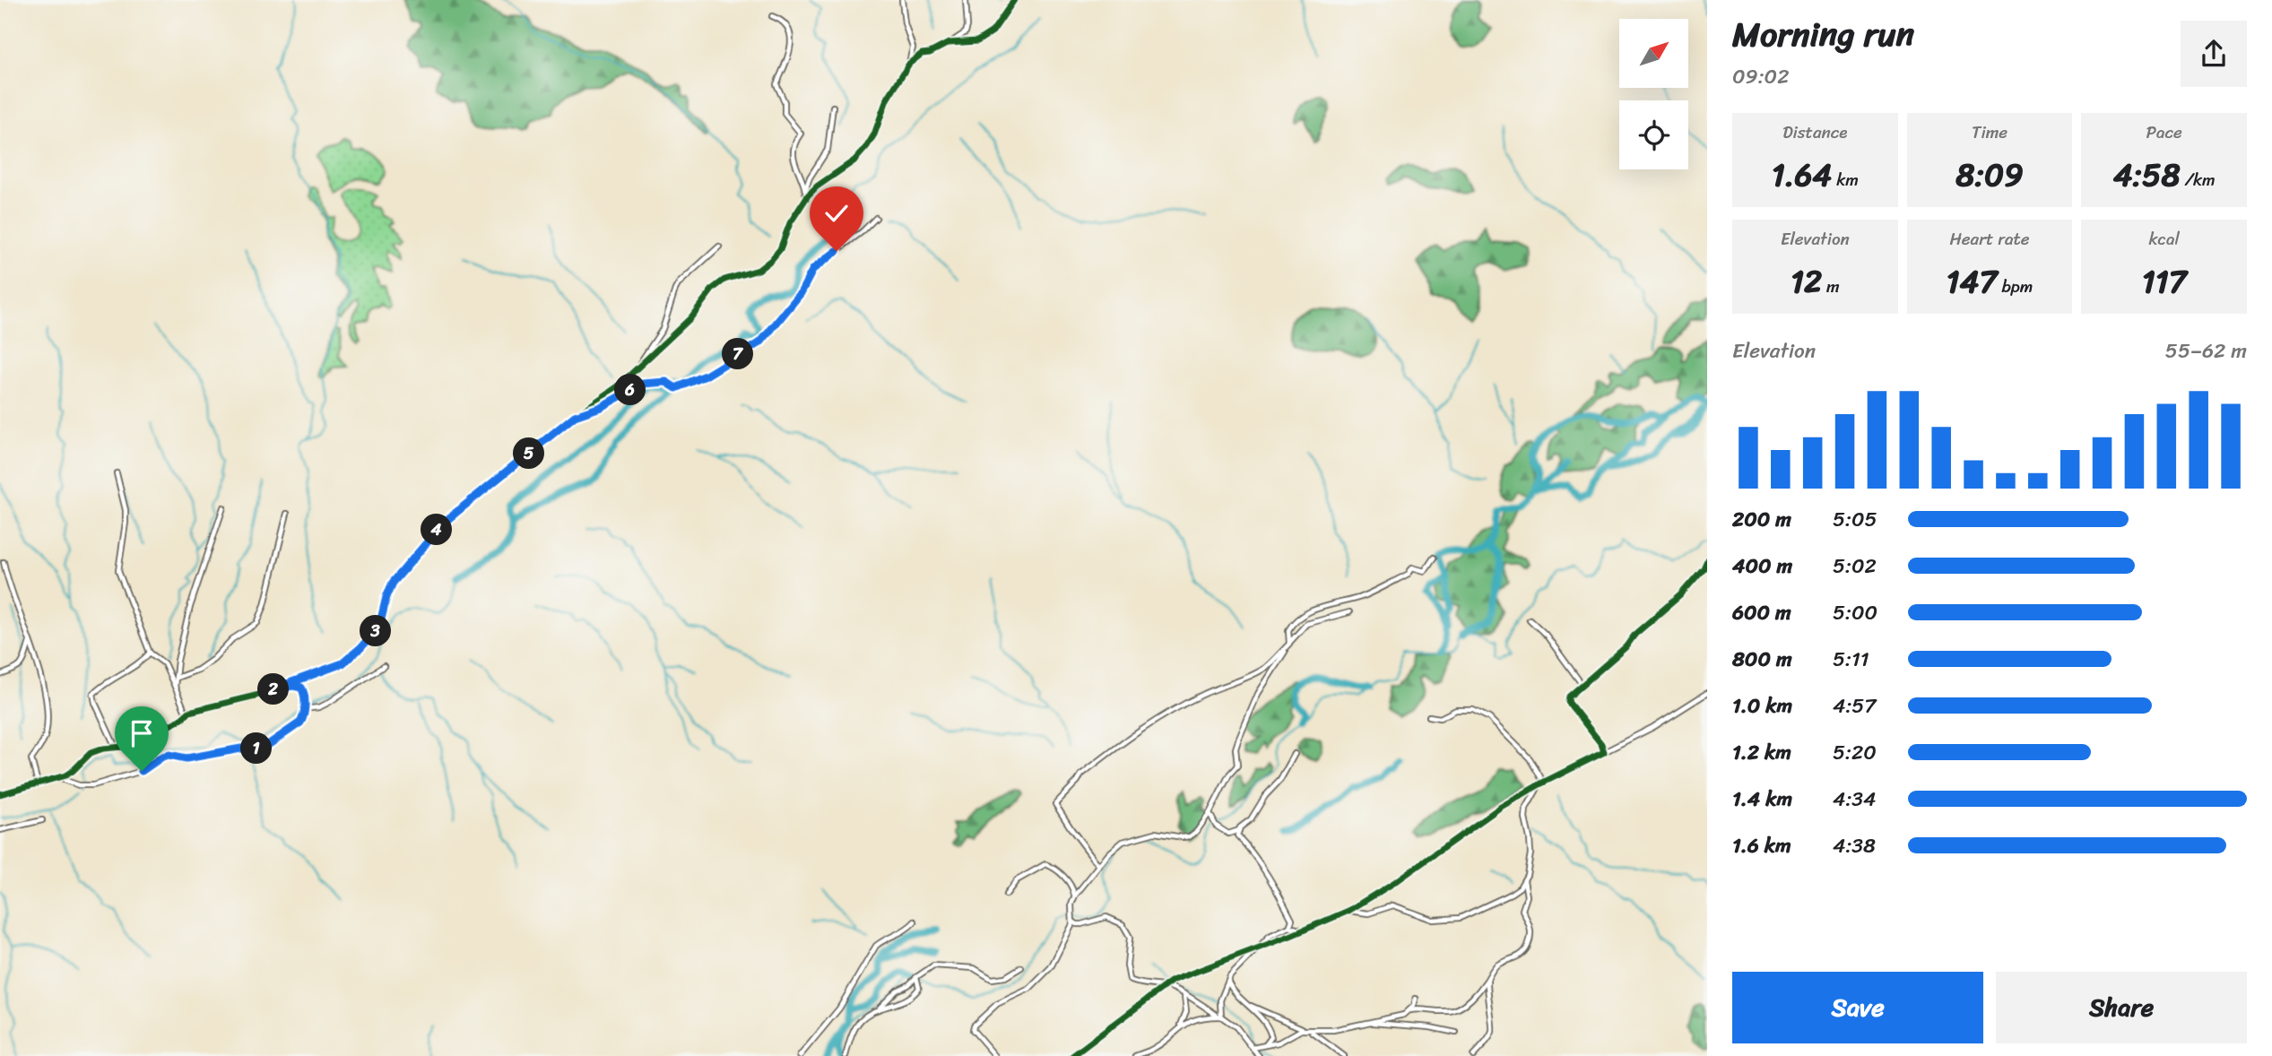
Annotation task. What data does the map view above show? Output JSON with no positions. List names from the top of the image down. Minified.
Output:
{"north":"top right","page":{"heading":["Morning run","09:02"],"stats":[["Distance","1.64 km"],["Time","8:09"],["Pace","4:58 /km"],["Elevation","12 m"],["Heart rate","147 bpm"],["kcal","117"]],"chart":["Elevation","55–62 m"],"pins":["7","6","5","4","3","2","1"],"list":[{"name":"200 m","note":"5:05"},{"name":"400 m","note":"5:02"},{"name":"600 m","note":"5:00"},{"name":"800 m","note":"5:11"},{"name":"1.0 km","note":"4:57"},{"name":"1.2 km","note":"5:20"},{"name":"1.4 km","note":"4:34"},{"name":"1.6 km","note":"4:38"}],"buttons":["Save","Share"]}}
